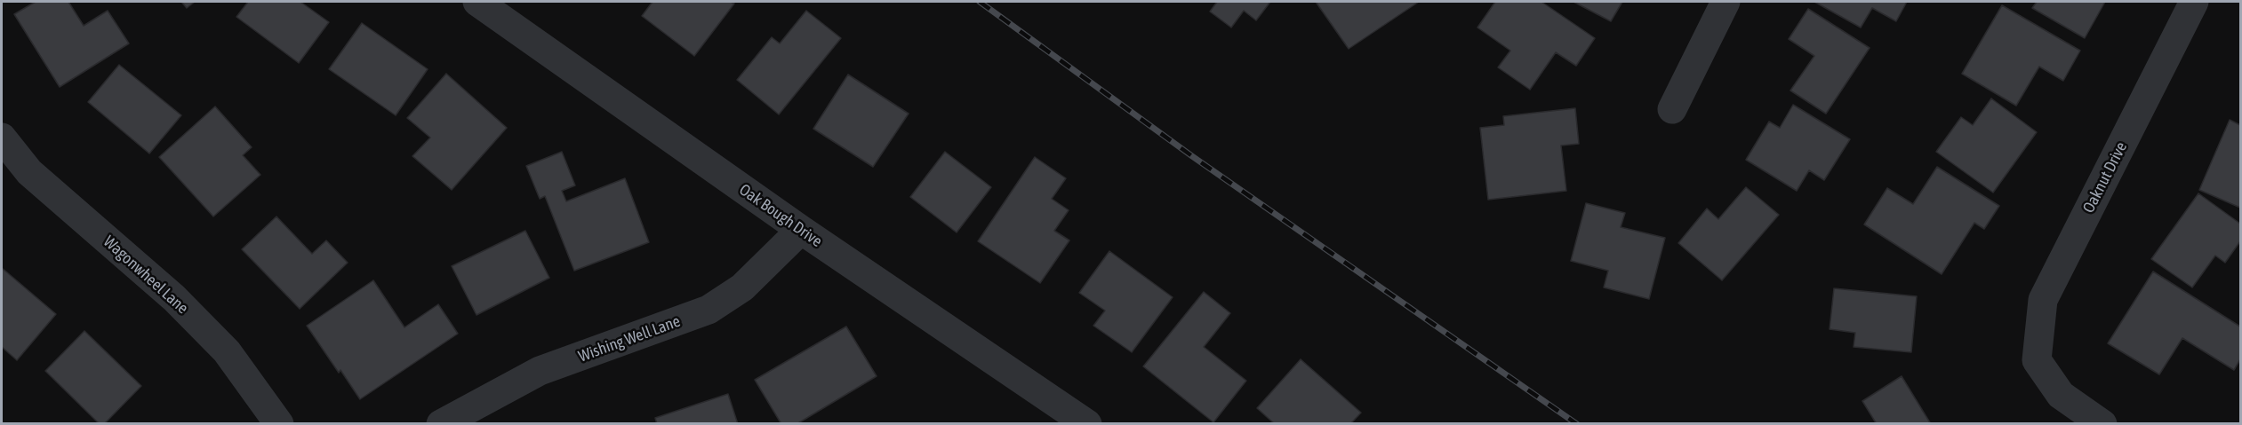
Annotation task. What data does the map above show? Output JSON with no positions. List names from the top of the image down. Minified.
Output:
{"streets":{"street":["Oaknut Drive","Oak Bough Drive","Wagonwheel Lane","Wishing Well Lane"]},"crossings":[["Oak Bough Drive","Wishing Well Lane"]]}
